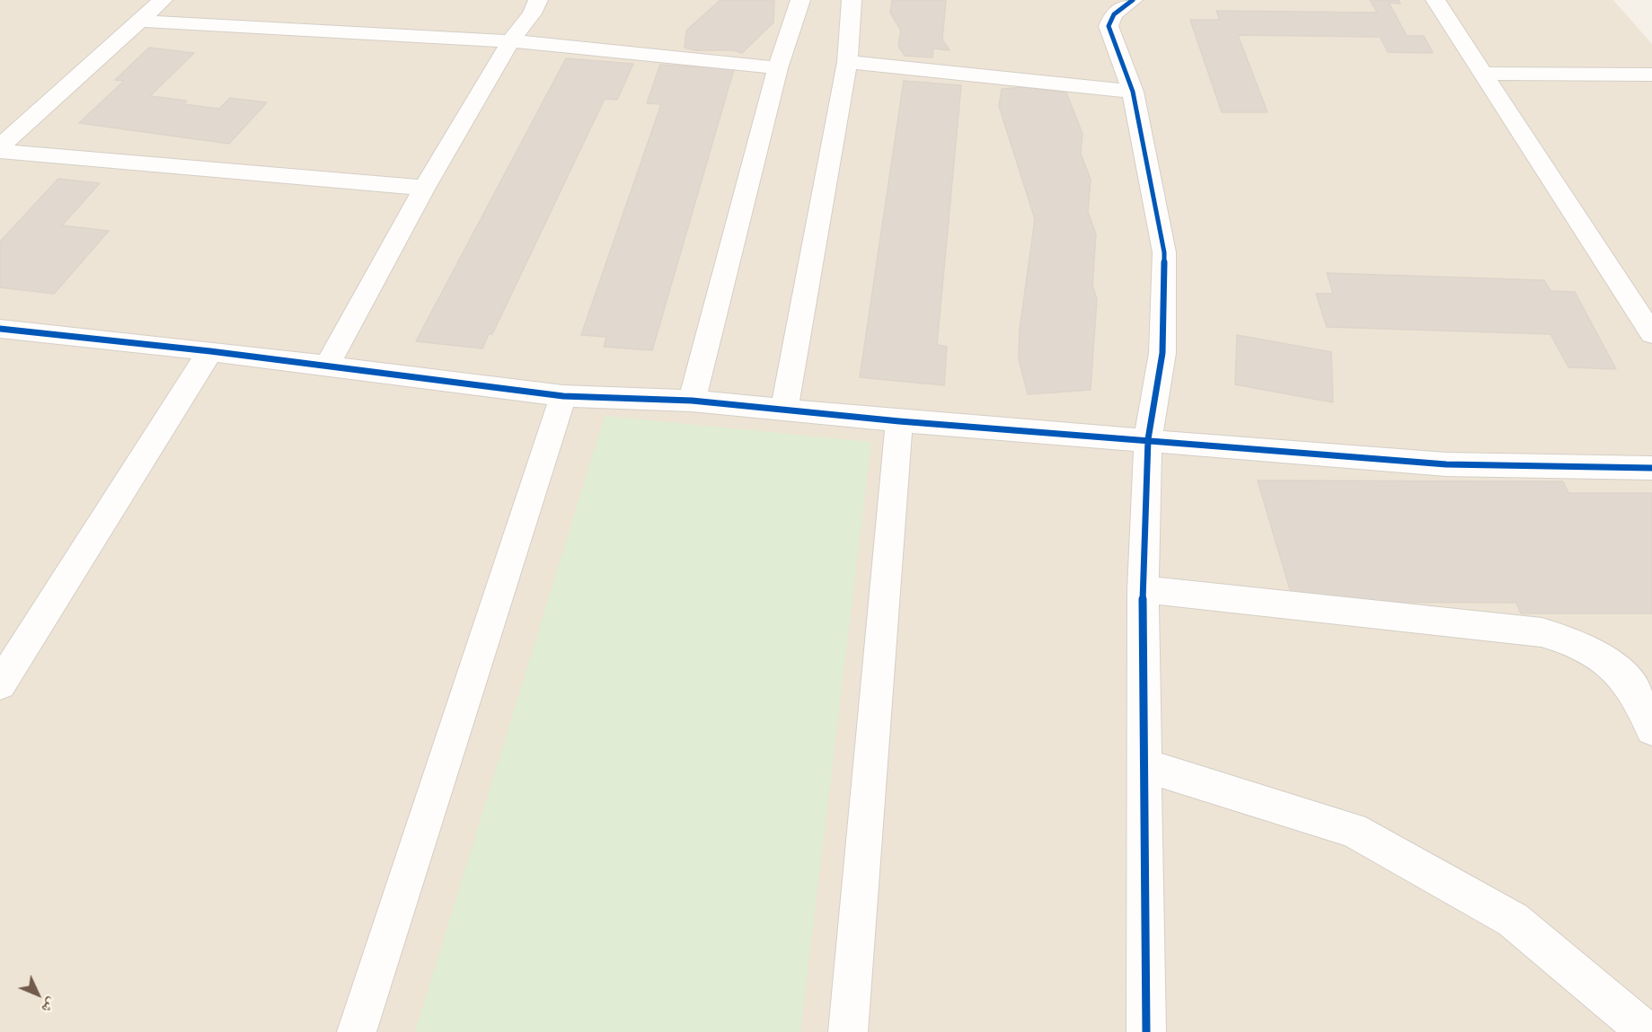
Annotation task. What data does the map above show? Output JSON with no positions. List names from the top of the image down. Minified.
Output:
{"north":"bottom right"}
